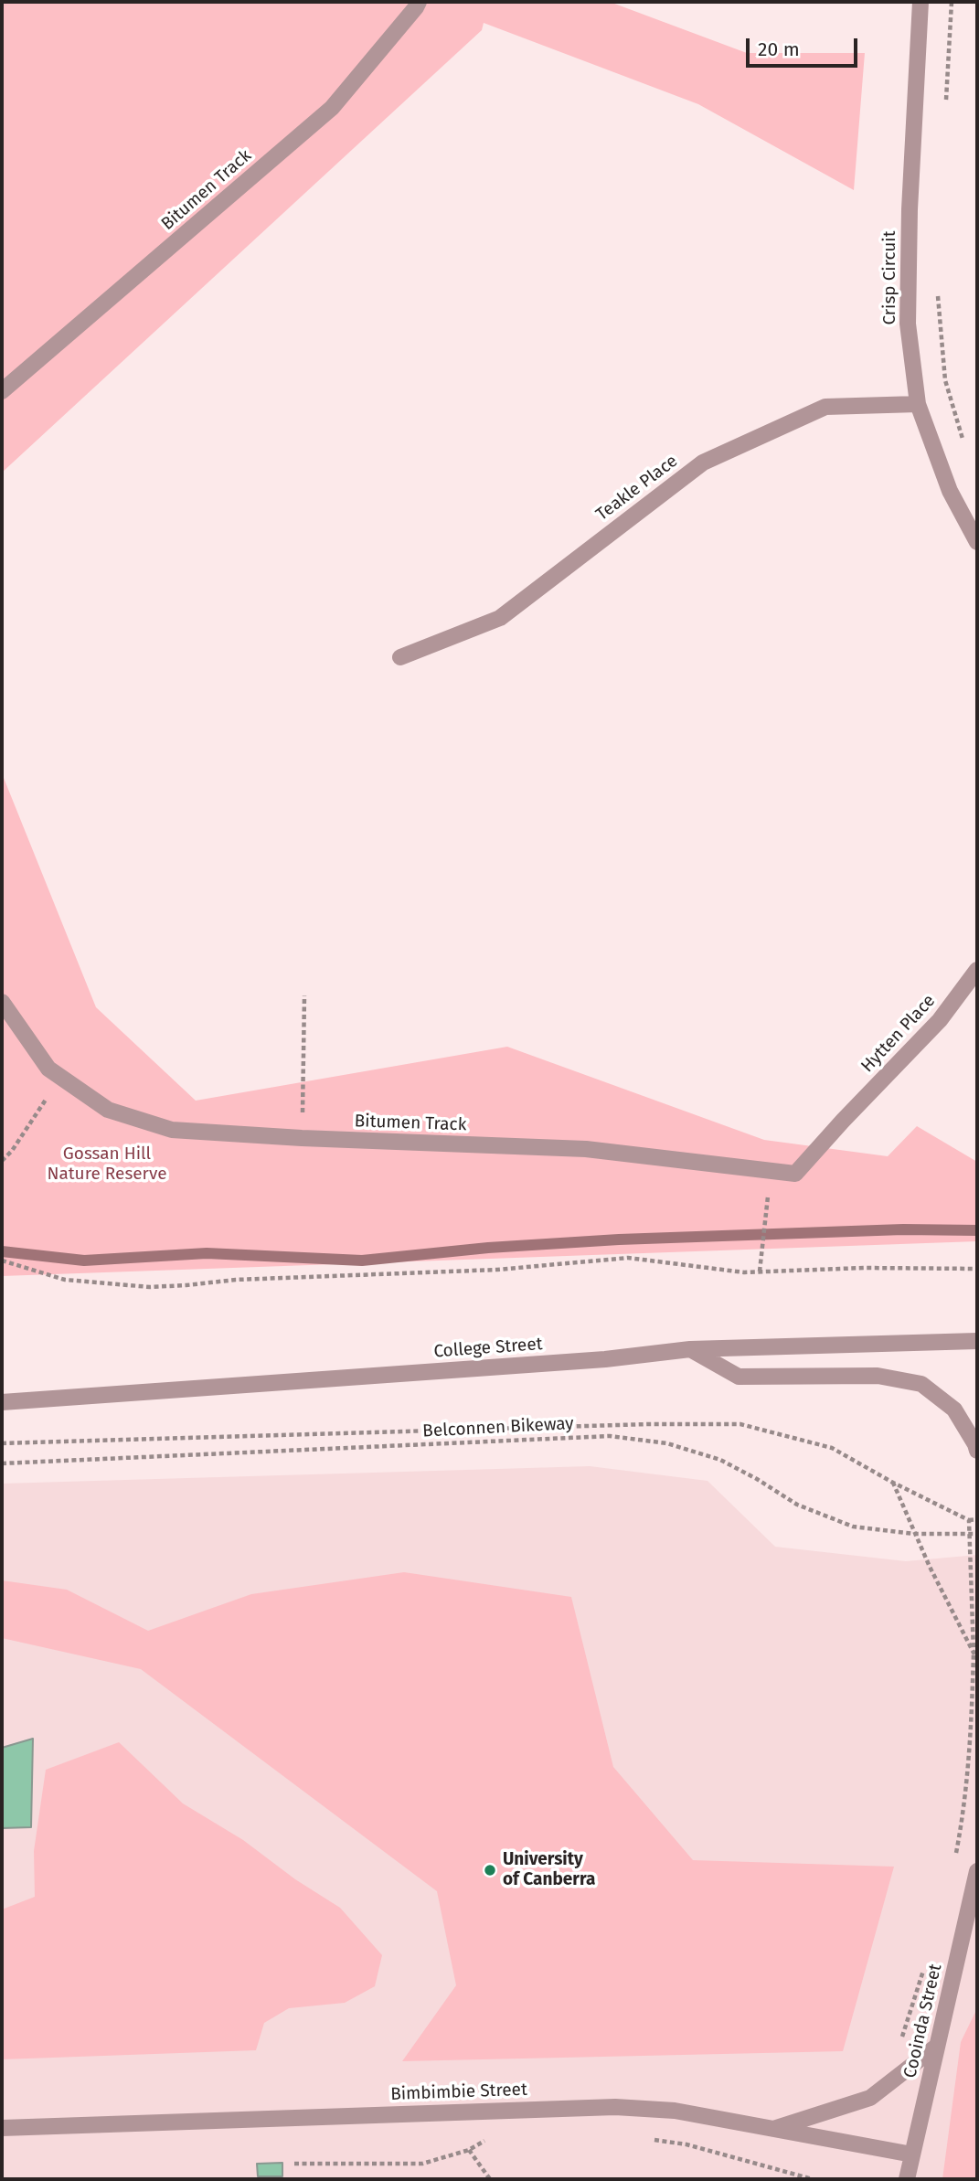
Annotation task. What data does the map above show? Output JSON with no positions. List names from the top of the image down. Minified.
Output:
{"streets":{"street":["Bitumen Track","Crisp Circuit","Teakle Place","Hytten Place","College Street","Cooinda Street","Bimbimbie Street"],"path":["Belconnen Bikeway"]},"crossings":[["Bitumen Track","Hytten Place"],["Crisp Circuit","Teakle Place"],["Cooinda Street","Bimbimbie Street"]],"parks":["Gossan Hill Nature Reserve"],"places":["University of Canberra"],"scale_bar":"20 m"}
